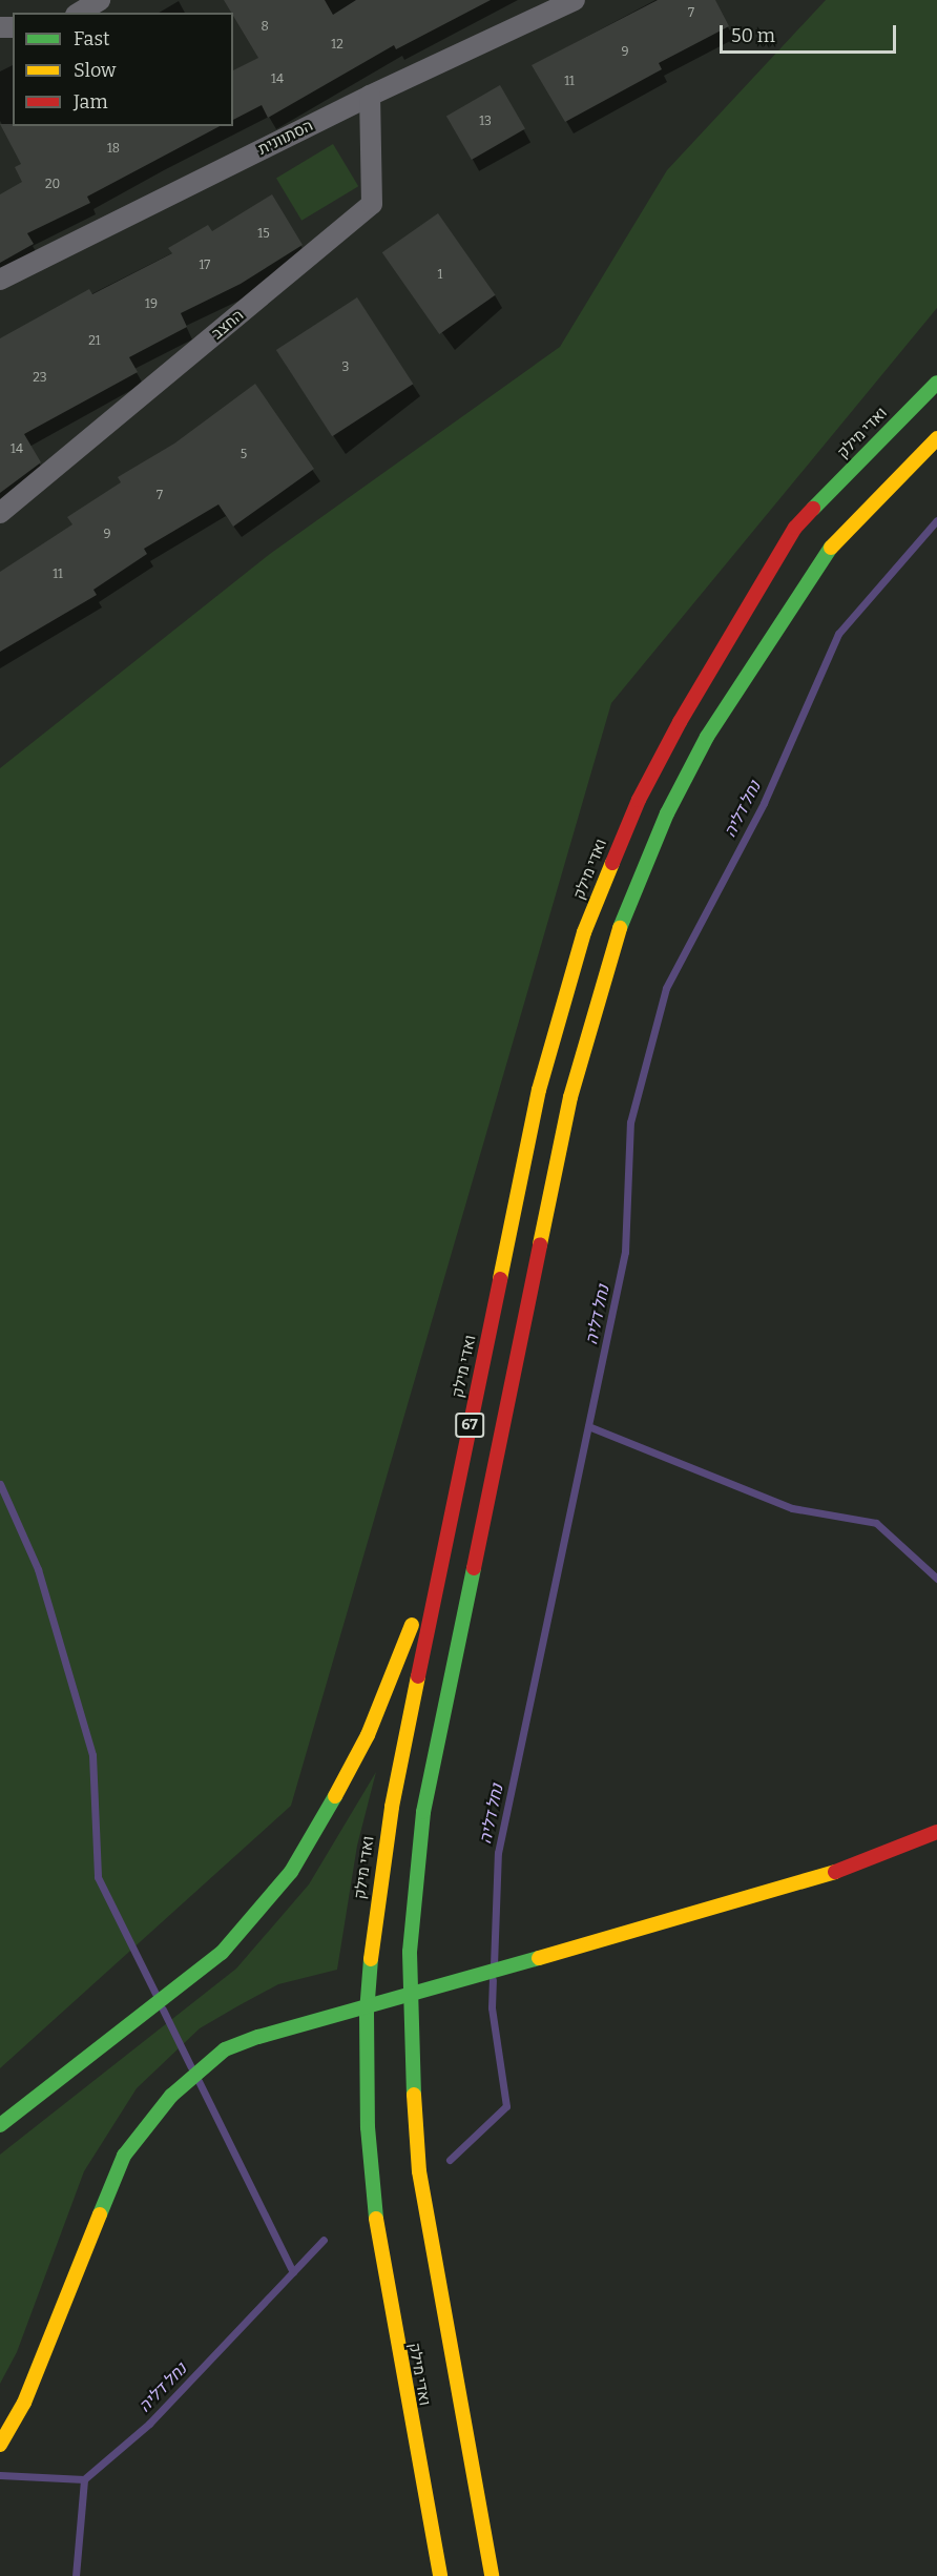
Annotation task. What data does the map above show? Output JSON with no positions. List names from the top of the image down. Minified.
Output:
{"streets":{"main road":["ואדי מילק","67"],"street":["הסתוונית","החצב"]},"crossings":[["הסתוונית","החצב"]],"water":["נחל דליה"],"house_numbers":["7","8","12","9","14","11","13","18","20","15","17","1","19","21","3","23","14","5","7","9","11"],"legend":["Fast","Slow","Jam"],"scale_bar":"50 m"}
